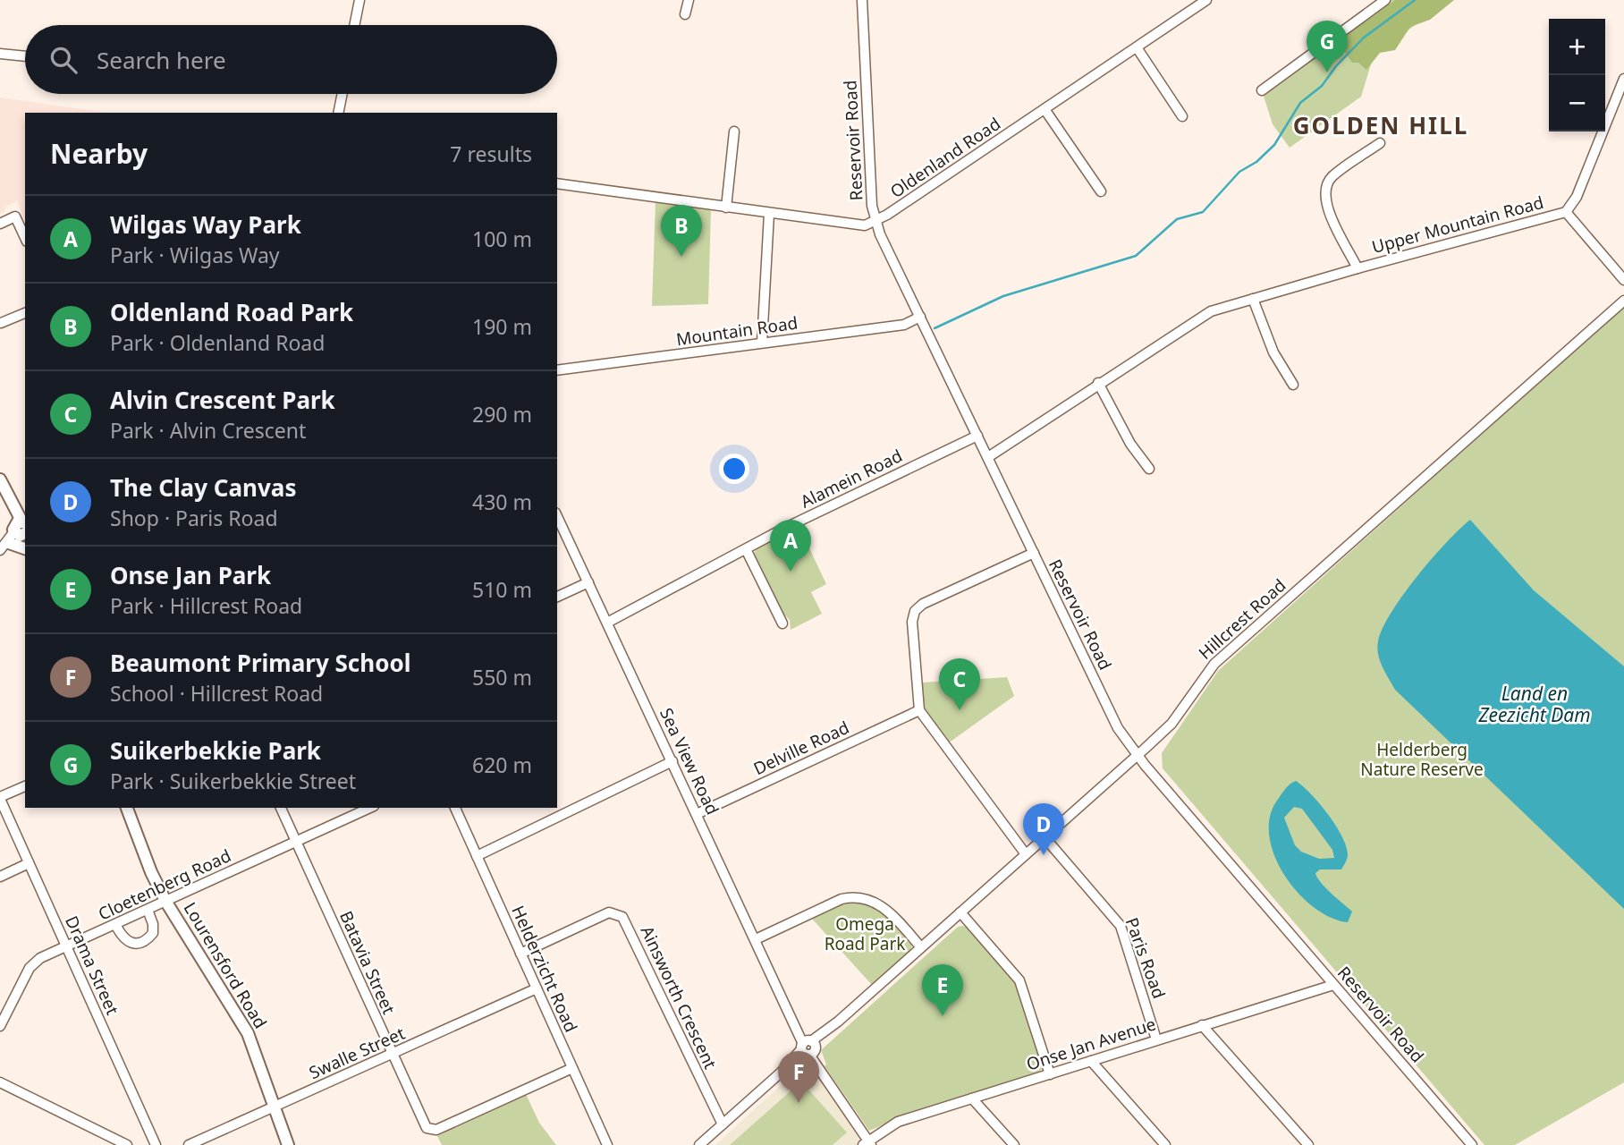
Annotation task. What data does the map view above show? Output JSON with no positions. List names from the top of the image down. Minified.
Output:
{"streets":{"street":["Reservoir Road","Oldenland Road","Upper Mountain Road","Mountain Road","Alamein Road","Hillcrest Road","Delville Road","Sea View Road","Cloetenberg Road","Paris Road","Batavia Street","Drama Street","Lourensford Road","Helderzicht Road","Ainsworth Crescent","Onse Jan Avenue","Swalle Street"]},"crossings":[["Reservoir Road","Oldenland Road"],["Reservoir Road","Upper Mountain Road"],["Reservoir Road","Mountain Road"],["Reservoir Road","Alamein Road"],["Reservoir Road","Hillcrest Road"],["Reservoir Road","Onse Jan Avenue"],["Alamein Road","Sea View Road"],["Hillcrest Road","Sea View Road"],["Hillcrest Road","Paris Road"],["Hillcrest Road","Ainsworth Crescent"],["Delville Road","Sea View Road"],["Sea View Road","Onse Jan Avenue"],["Cloetenberg Road","Batavia Street"],["Cloetenberg Road","Drama Street"],["Cloetenberg Road","Lourensford Road"],["Paris Road","Onse Jan Avenue"],["Batavia Street","Helderzicht Road"],["Batavia Street","Swalle Street"],["Lourensford Road","Swalle Street"],["Helderzicht Road","Ainsworth Crescent"],["Helderzicht Road","Swalle Street"]],"districts":["GOLDEN HILL"],"water":["Land en Zeezicht Dam"],"parks":["Helderberg Nature Reserve","Omega Road Park"],"page":{"map_buttons":["+","−"],"pins":["G","B","A","C","D","E","F"],"search":"Search here","heading":["Nearby","7 results"],"list":[{"mark":"A","name":"Wilgas Way Park","note":"Park · Wilgas Way","value":"100 m"},{"mark":"B","name":"Oldenland Road Park","note":"Park · Oldenland Road","value":"190 m"},{"mark":"C","name":"Alvin Crescent Park","note":"Park · Alvin Crescent","value":"290 m"},{"mark":"D","name":"The Clay Canvas","note":"Shop · Paris Road","value":"430 m"},{"mark":"E","name":"Onse Jan Park","note":"Park · Hillcrest Road","value":"510 m"},{"mark":"F","name":"Beaumont Primary School","note":"School · Hillcrest Road","value":"550 m"},{"mark":"G","name":"Suikerbekkie Park","note":"Park · Suikerbekkie Street","value":"620 m"}]}}
